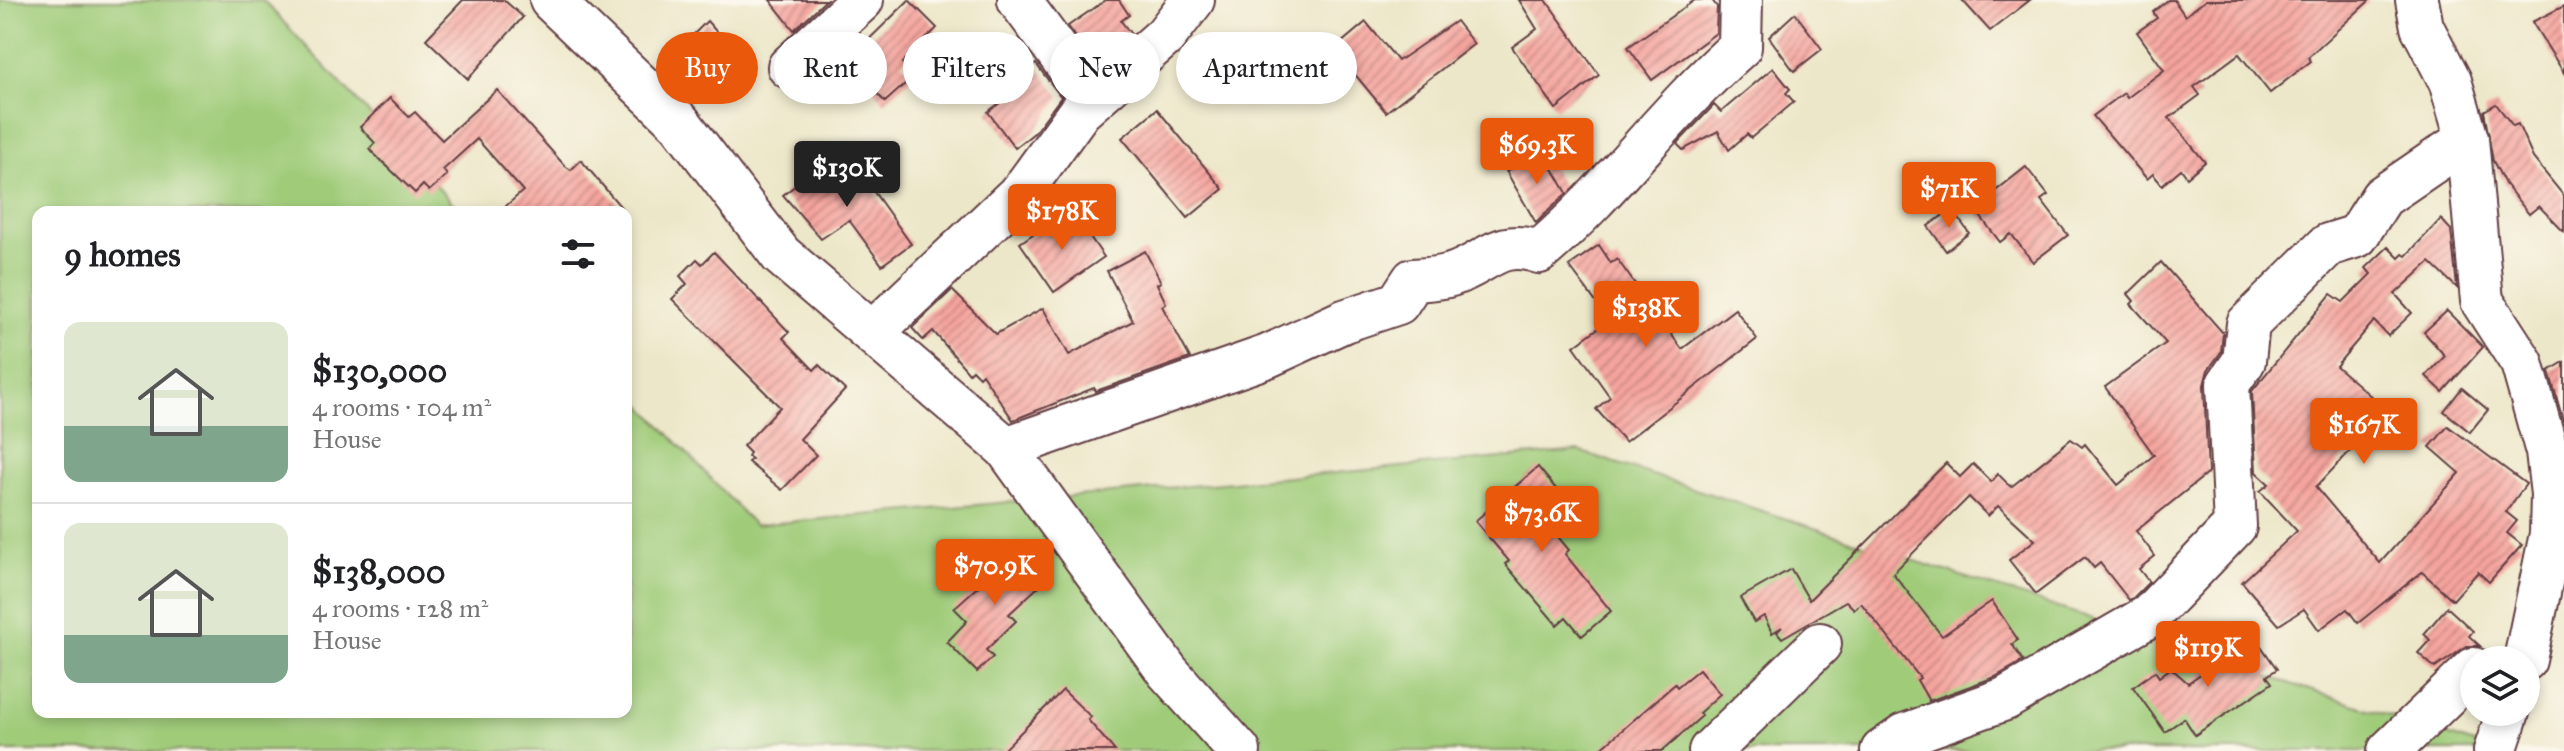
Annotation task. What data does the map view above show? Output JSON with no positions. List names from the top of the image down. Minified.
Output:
{"page":{"chip":["Buy","Rent","Filters","New","Apartment"],"price":["$69.3K","$130K","$71K","$178K","$138K","$167K","$73.6K","$70.9K","$119K"],"heading":"9 homes","list":[{"name":"$130,000","note":"4 rooms · 104 m² · House"},{"name":"$138,000","note":"4 rooms · 128 m² · House"}]}}
